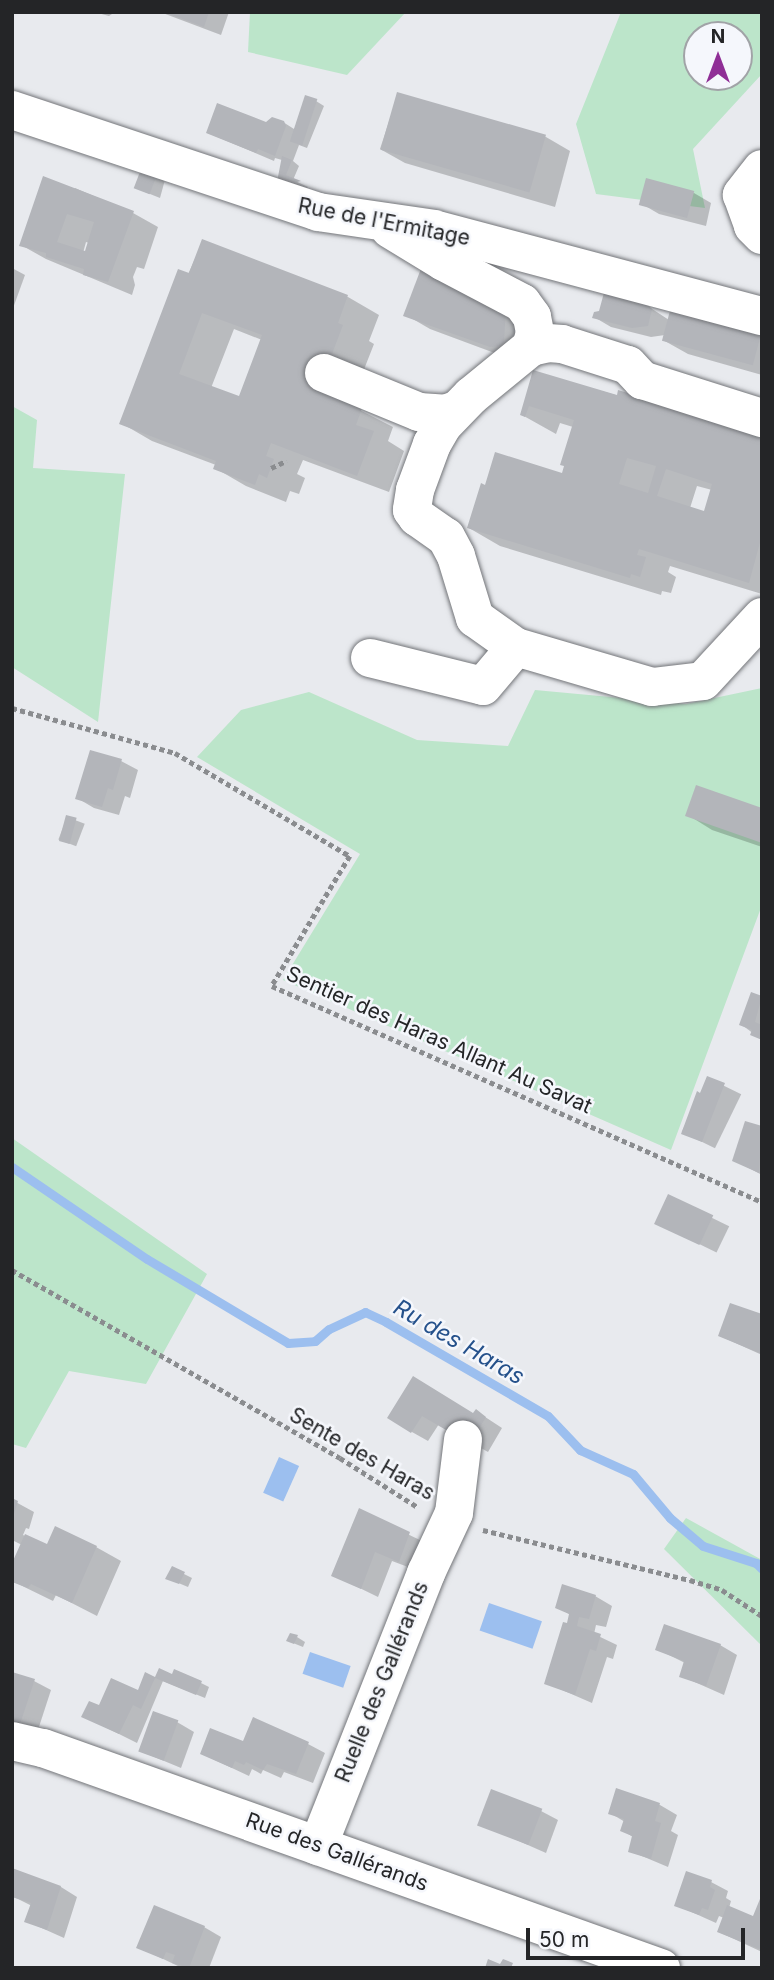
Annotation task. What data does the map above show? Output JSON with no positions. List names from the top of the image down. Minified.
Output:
{"streets":{"street":["Rue de l'Ermitage","Ruelle des Gallérands","Rue des Gallérands"],"path":["Sentier des Haras Allant Au Savat","Sente des Haras"]},"crossings":[["Sente des Haras","Ruelle des Gallérands"],["Ruelle des Gallérands","Rue des Gallérands"]],"water":["Ru des Haras"],"scale_bar":"50 m","north":"top"}
